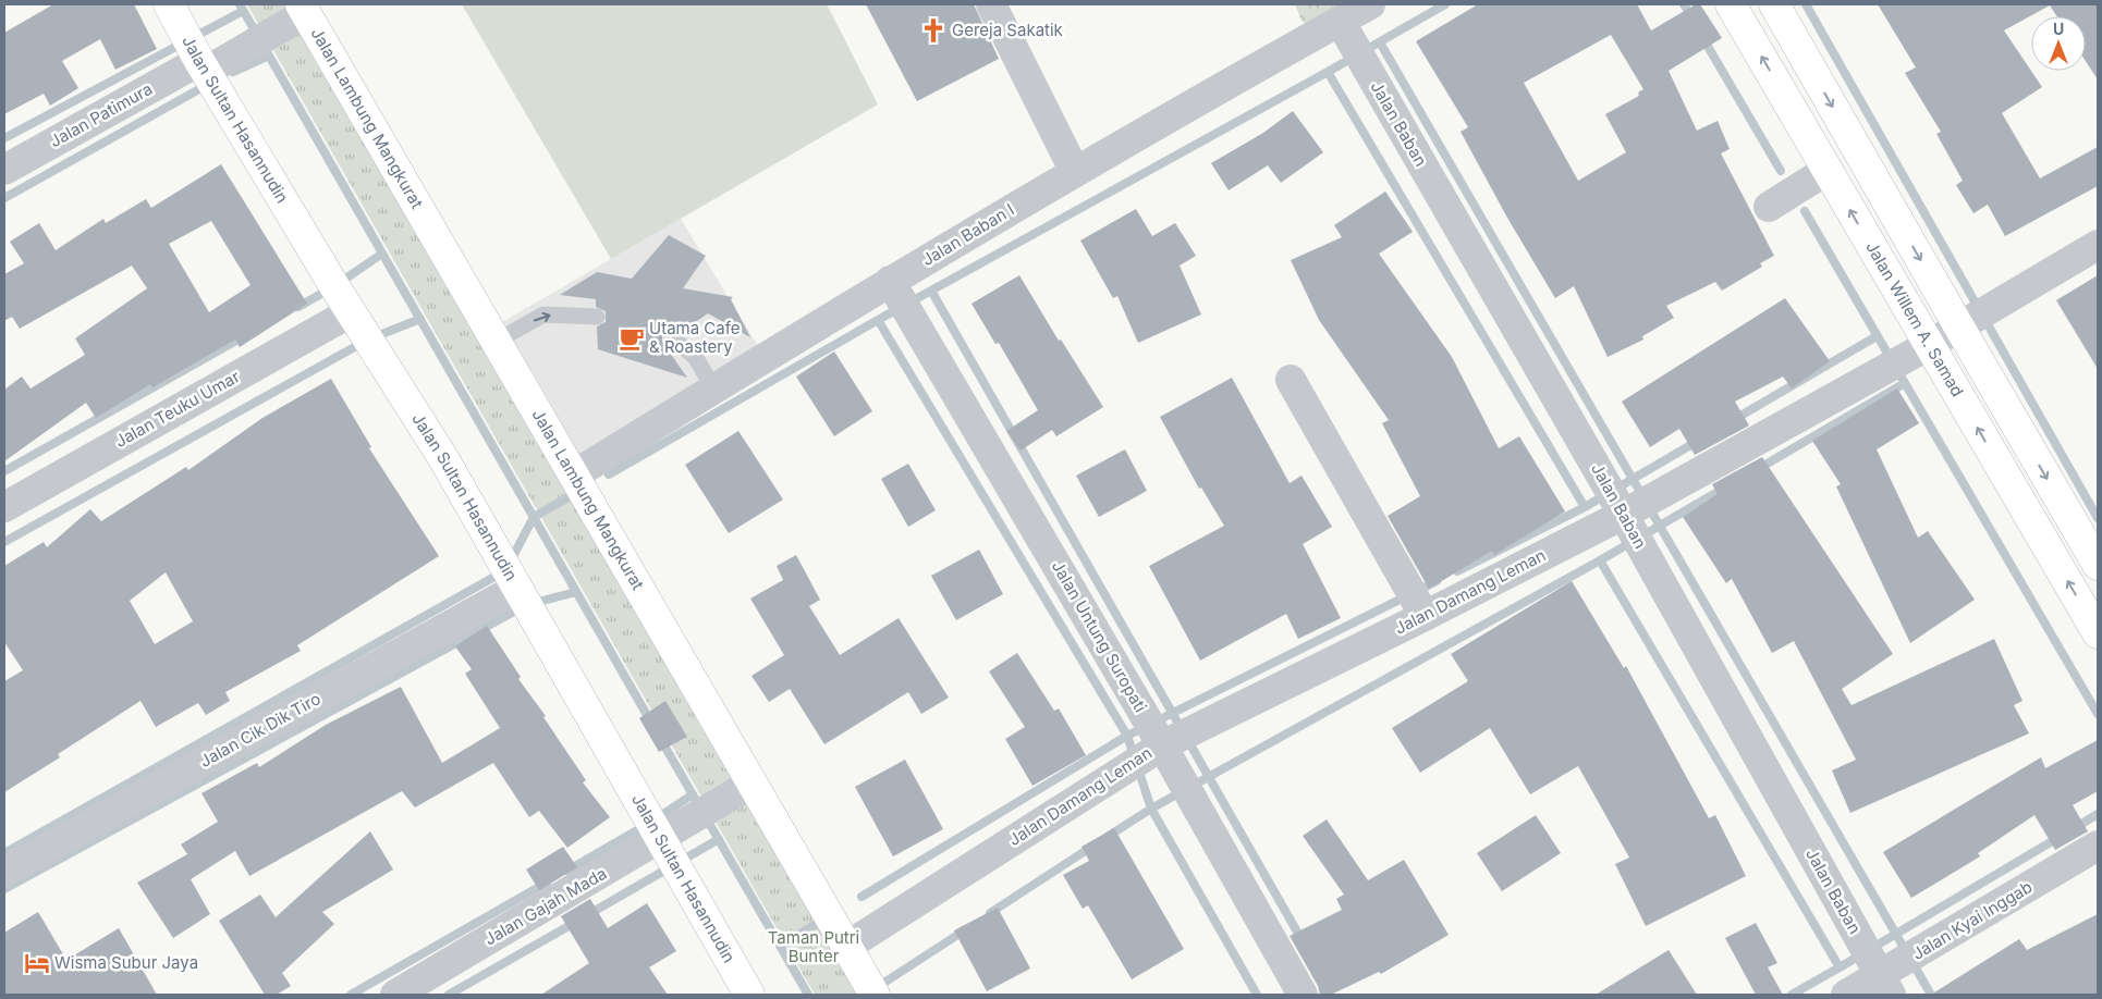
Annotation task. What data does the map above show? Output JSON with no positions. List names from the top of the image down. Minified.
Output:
{"streets":{"street":["Jalan Patimura","Jalan Lambung Mangkurat","Jalan Sultan Hasannudin","Jalan Baban","Jalan Baban I","Jalan Willem A. Samad","Jalan Teuku Umar","Jalan Damang Leman","Jalan Untung Suropati","Jalan Cik Dik Tiro","Jalan Gajah Mada","Jalan Kyai Inggab"]},"crossings":[["Jalan Patimura","Jalan Lambung Mangkurat"],["Jalan Patimura","Jalan Sultan Hasannudin"],["Jalan Lambung Mangkurat","Jalan Baban I"],["Jalan Lambung Mangkurat","Jalan Damang Leman"],["Jalan Lambung Mangkurat","Jalan Gajah Mada"],["Jalan Sultan Hasannudin","Jalan Teuku Umar"],["Jalan Sultan Hasannudin","Jalan Cik Dik Tiro"],["Jalan Sultan Hasannudin","Jalan Gajah Mada"],["Jalan Baban","Jalan Baban I"],["Jalan Baban","Jalan Damang Leman"],["Jalan Baban","Jalan Kyai Inggab"],["Jalan Baban I","Jalan Untung Suropati"],["Jalan Willem A. Samad","Jalan Damang Leman"],["Jalan Damang Leman","Jalan Untung Suropati"]],"parks":["Taman Putri Bunter"],"places":{"church":["Gereja Sakatik"],"cafe":["Utama Cafe & Roastery"],"hotel":["Wisma Subur Jaya"]},"north":"top"}
